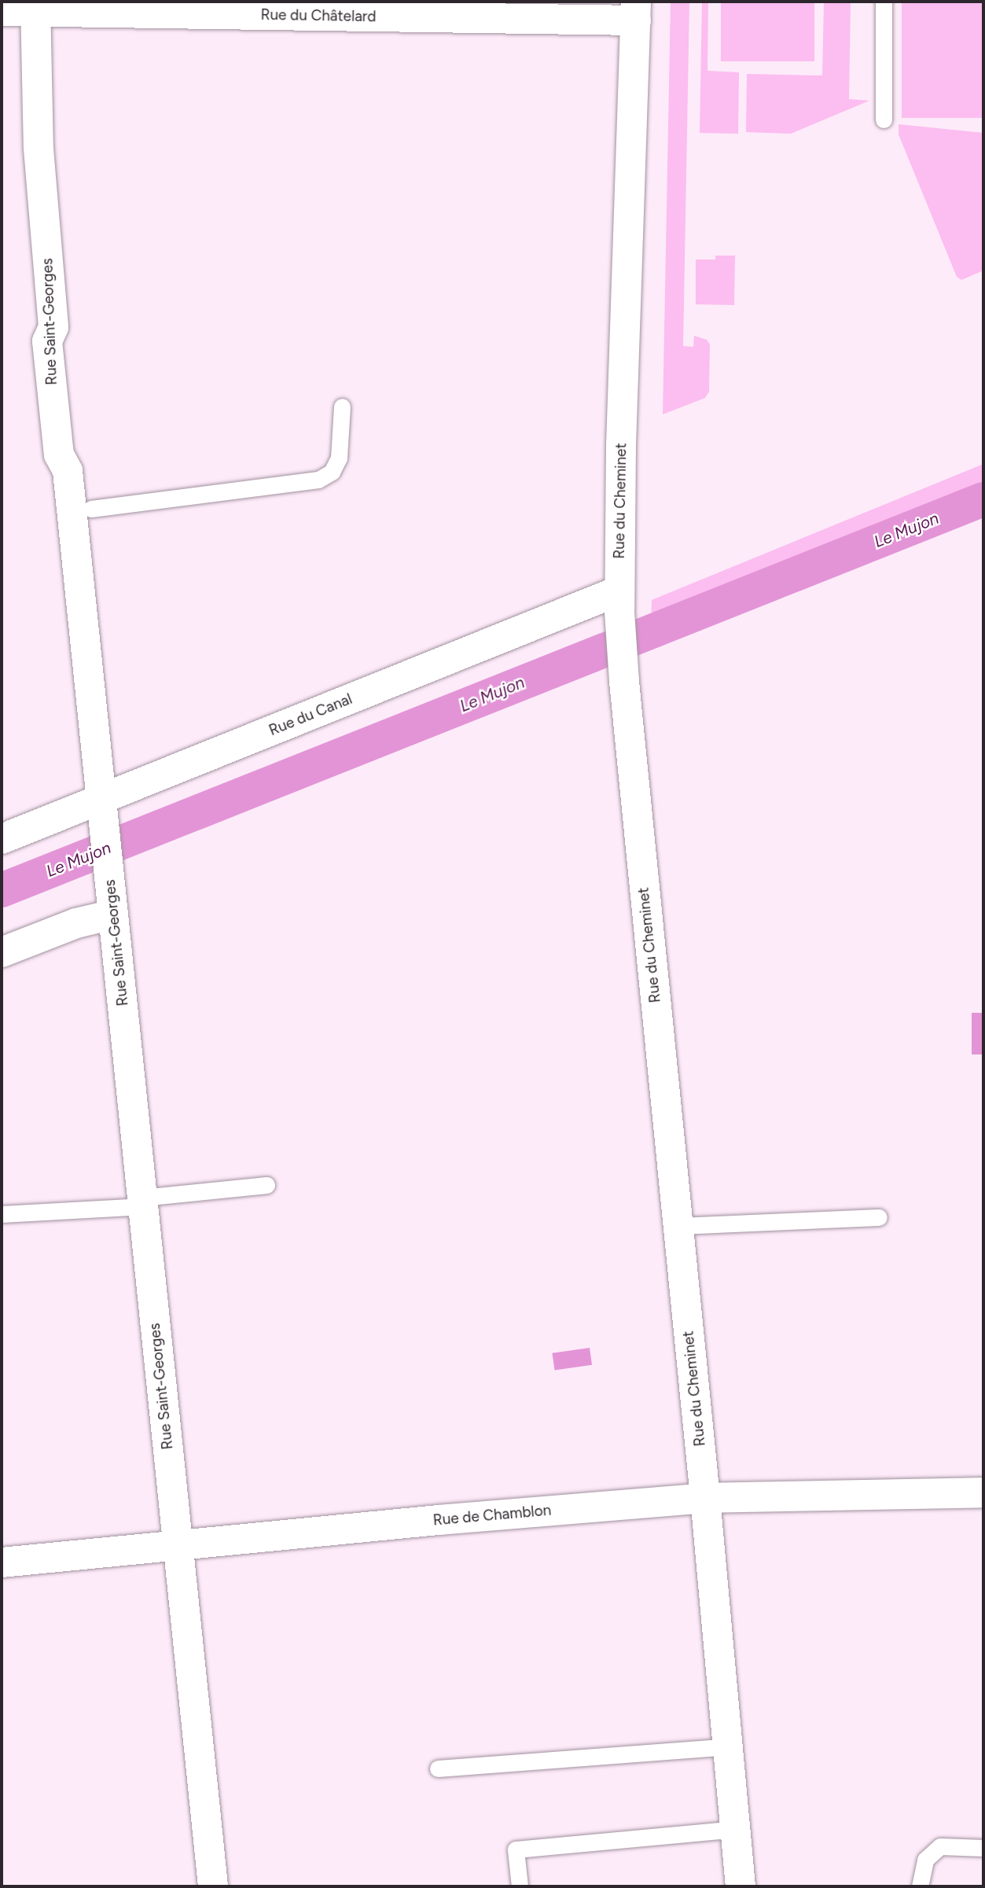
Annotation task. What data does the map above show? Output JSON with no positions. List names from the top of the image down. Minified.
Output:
{"streets":{"street":["Rue du Châtelard","Rue Saint-Georges","Rue du Cheminet","Rue du Canal","Rue de Chamblon"]},"crossings":[["Rue du Châtelard","Rue Saint-Georges"],["Rue du Châtelard","Rue du Cheminet"],["Rue Saint-Georges","Rue du Canal"],["Rue Saint-Georges","Rue de Chamblon"],["Rue du Cheminet","Rue du Canal"],["Rue du Cheminet","Rue de Chamblon"]],"water":["Le Mujon"]}
